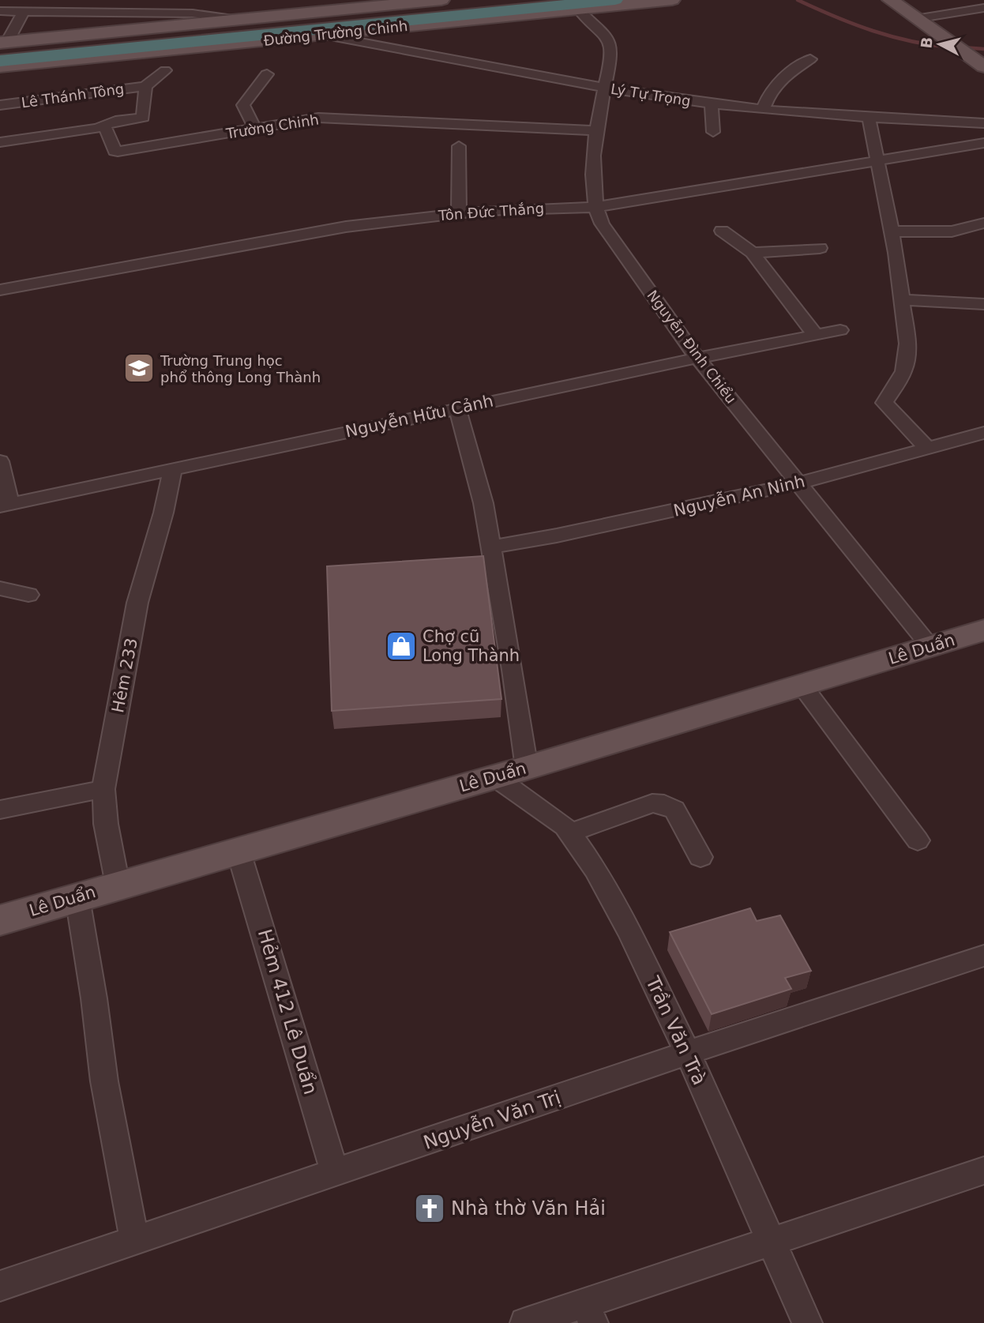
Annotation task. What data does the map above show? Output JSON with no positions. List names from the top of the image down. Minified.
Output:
{"streets":{"highway":["Đường Trường Chinh"],"main road":["Lê Duẩn"],"street":["Lý Tự Trọng","Lê Thánh Tông","Trường Chinh","Tôn Đức Thắng","Nguyễn Đình Chiểu","Nguyễn Hữu Cảnh","Nguyễn An Ninh","Hẻm 233","Hẻm 412 Lê Duẩn","Trần Văn Trà","Nguyễn Văn Trị"]},"crossings":[["Đường Trường Chinh","Lý Tự Trọng"],["Đường Trường Chinh","Nguyễn Đình Chiểu"],["Lý Tự Trọng","Nguyễn Đình Chiểu"],["Trường Chinh","Nguyễn Đình Chiểu"],["Tôn Đức Thắng","Nguyễn Đình Chiểu"],["Nguyễn Đình Chiểu","Nguyễn Hữu Cảnh"],["Nguyễn Đình Chiểu","Nguyễn An Ninh"],["Nguyễn Đình Chiểu","Lê Duẩn"],["Nguyễn Hữu Cảnh","Hẻm 233"],["Lê Duẩn","Hẻm 233"],["Lê Duẩn","Hẻm 412 Lê Duẩn"],["Lê Duẩn","Trần Văn Trà"],["Hẻm 412 Lê Duẩn","Nguyễn Văn Trị"],["Trần Văn Trà","Nguyễn Văn Trị"]],"places":{"school or university":["Trường Trung học phổ thông Long Thành"],"shop":["Chợ cũ Long Thành"],"church":["Nhà thờ Văn Hải"]},"north":"left"}
